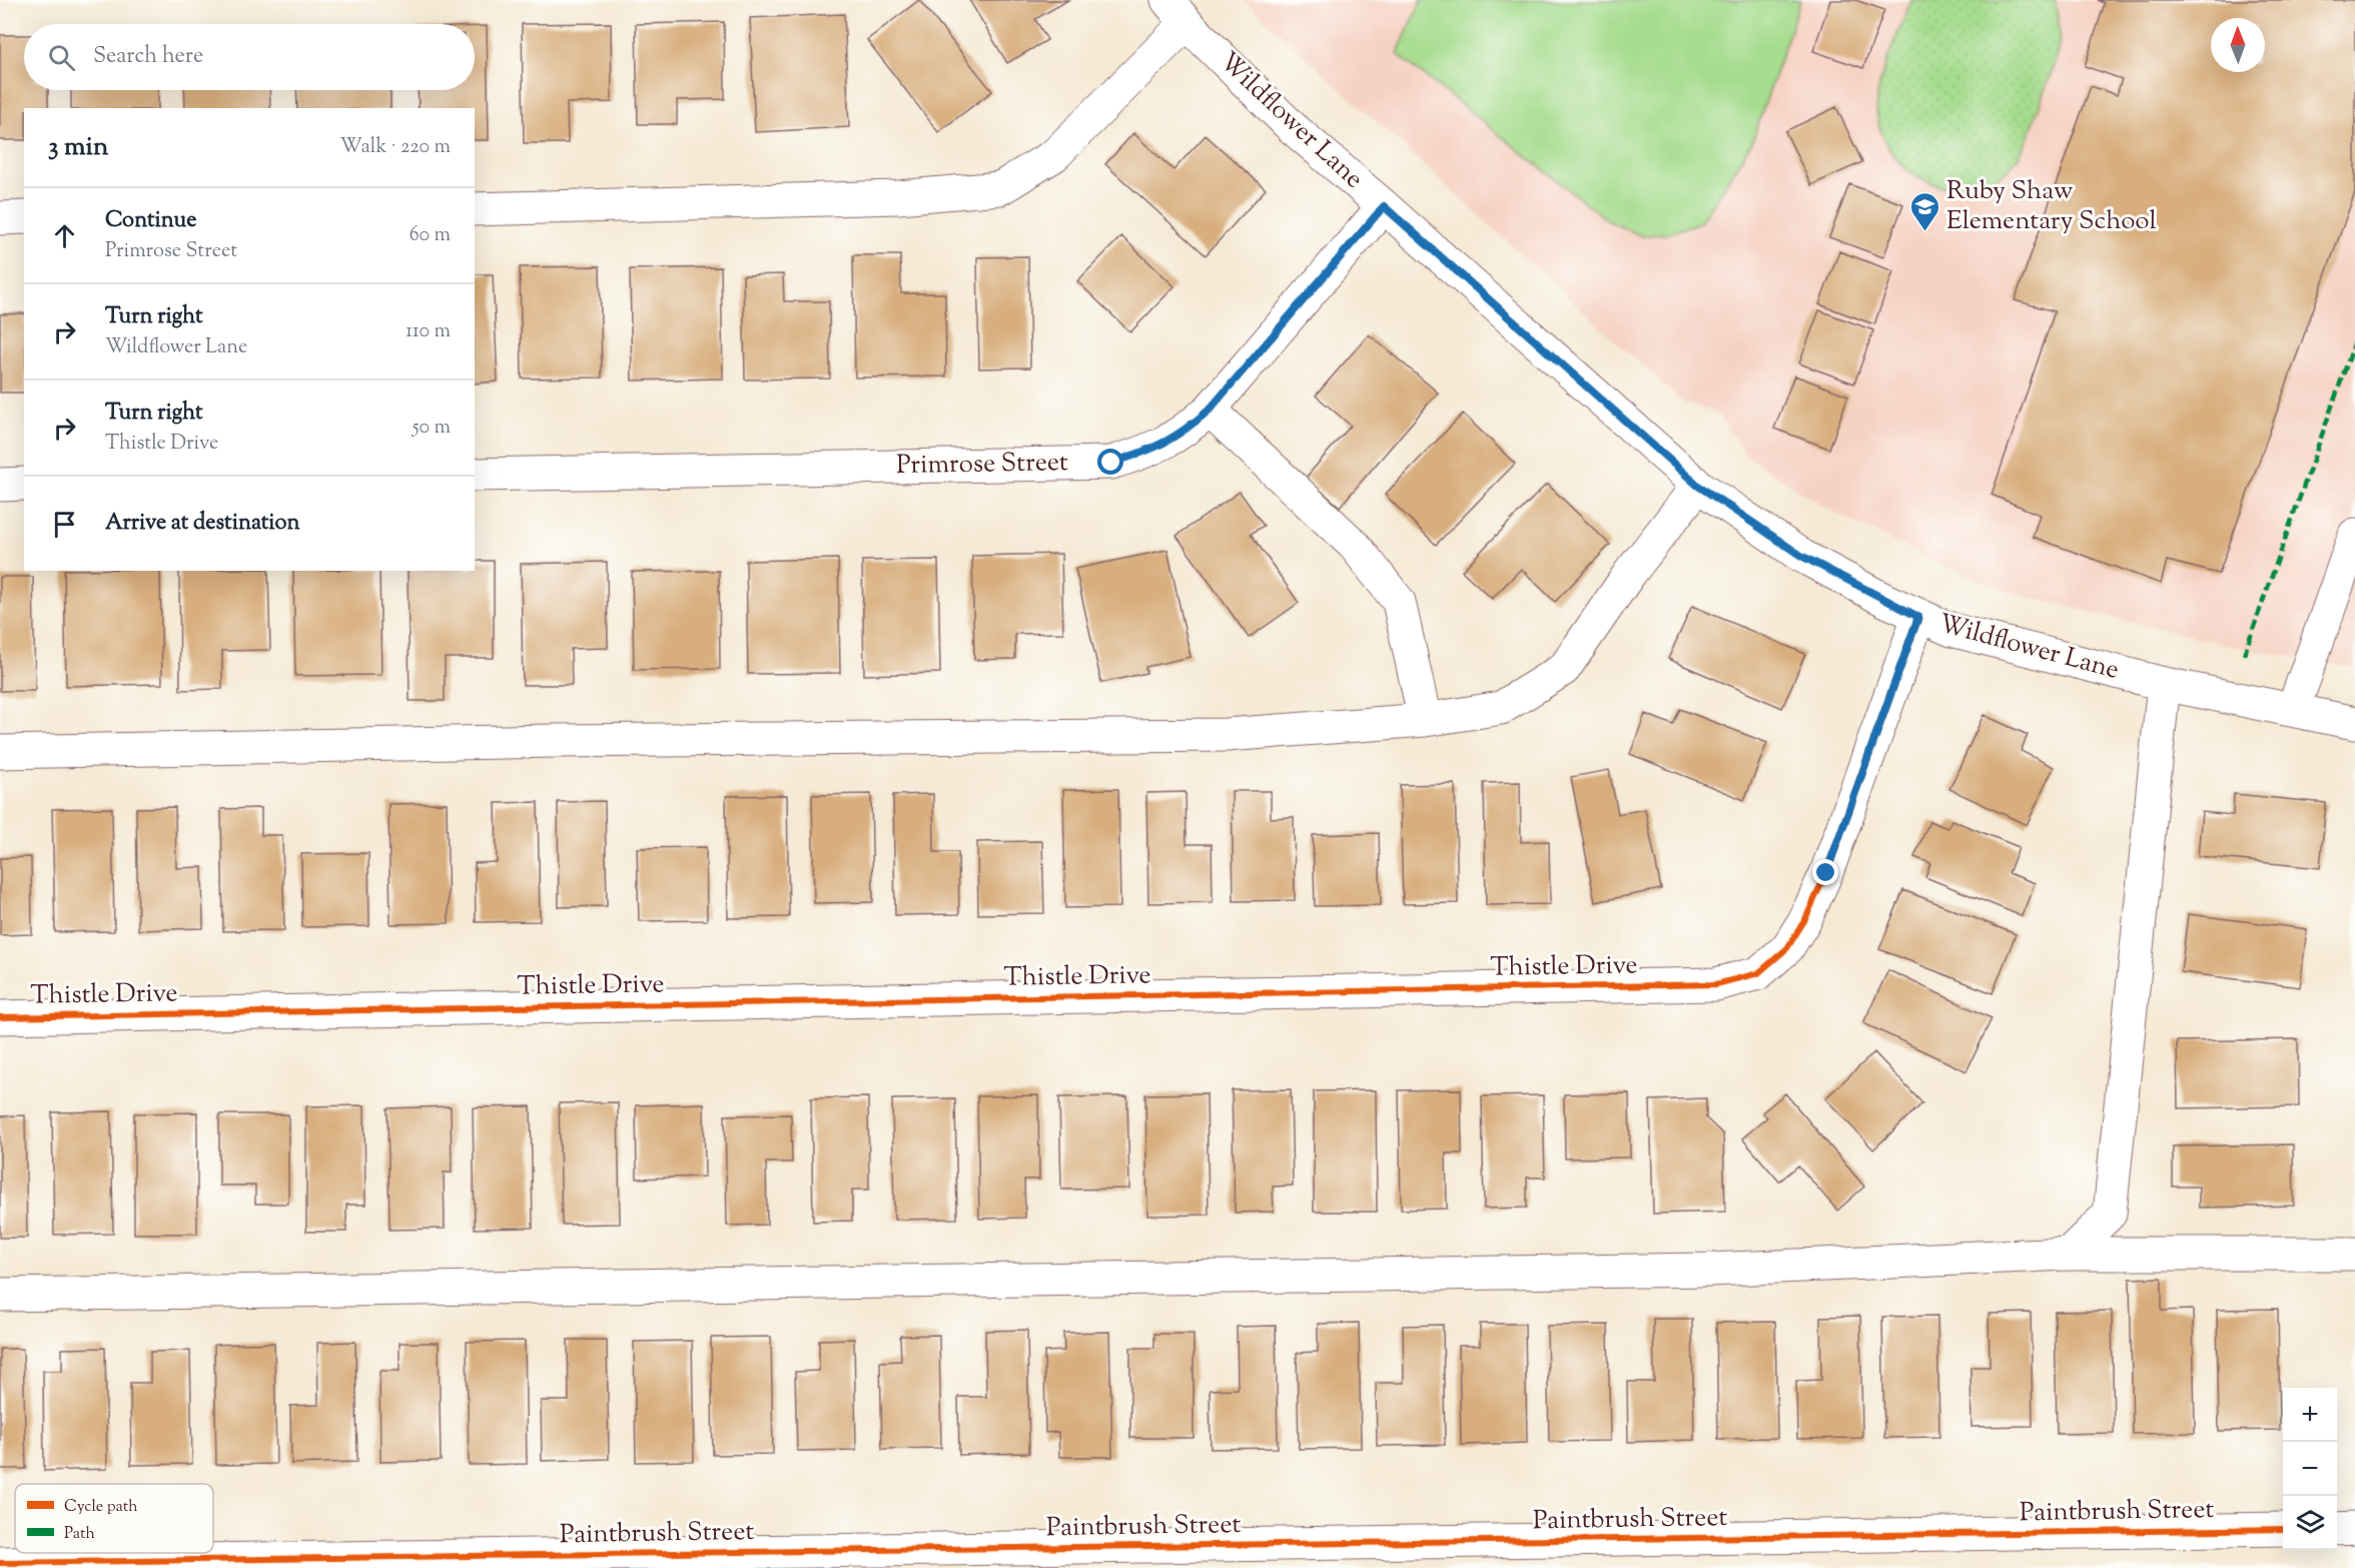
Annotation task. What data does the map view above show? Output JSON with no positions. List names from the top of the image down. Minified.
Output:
{"streets":{"street":["Wildflower Lane","Primrose Street","Thistle Drive","Paintbrush Street"]},"crossings":[["Wildflower Lane","Primrose Street"],["Wildflower Lane","Thistle Drive"]],"places":{"school or university":["Ruby Shaw Elementary School"]},"legend":["Cycle path","Path"],"north":"top","page":{"search":"Search here","heading":["3 min","Walk · 220 m"],"list":[["Continue","Primrose Street","60 m"],["Turn right","Wildflower Lane","110 m"],["Turn right","Thistle Drive","50 m"],"Arrive at destination"],"map_buttons":["+","−"]}}
